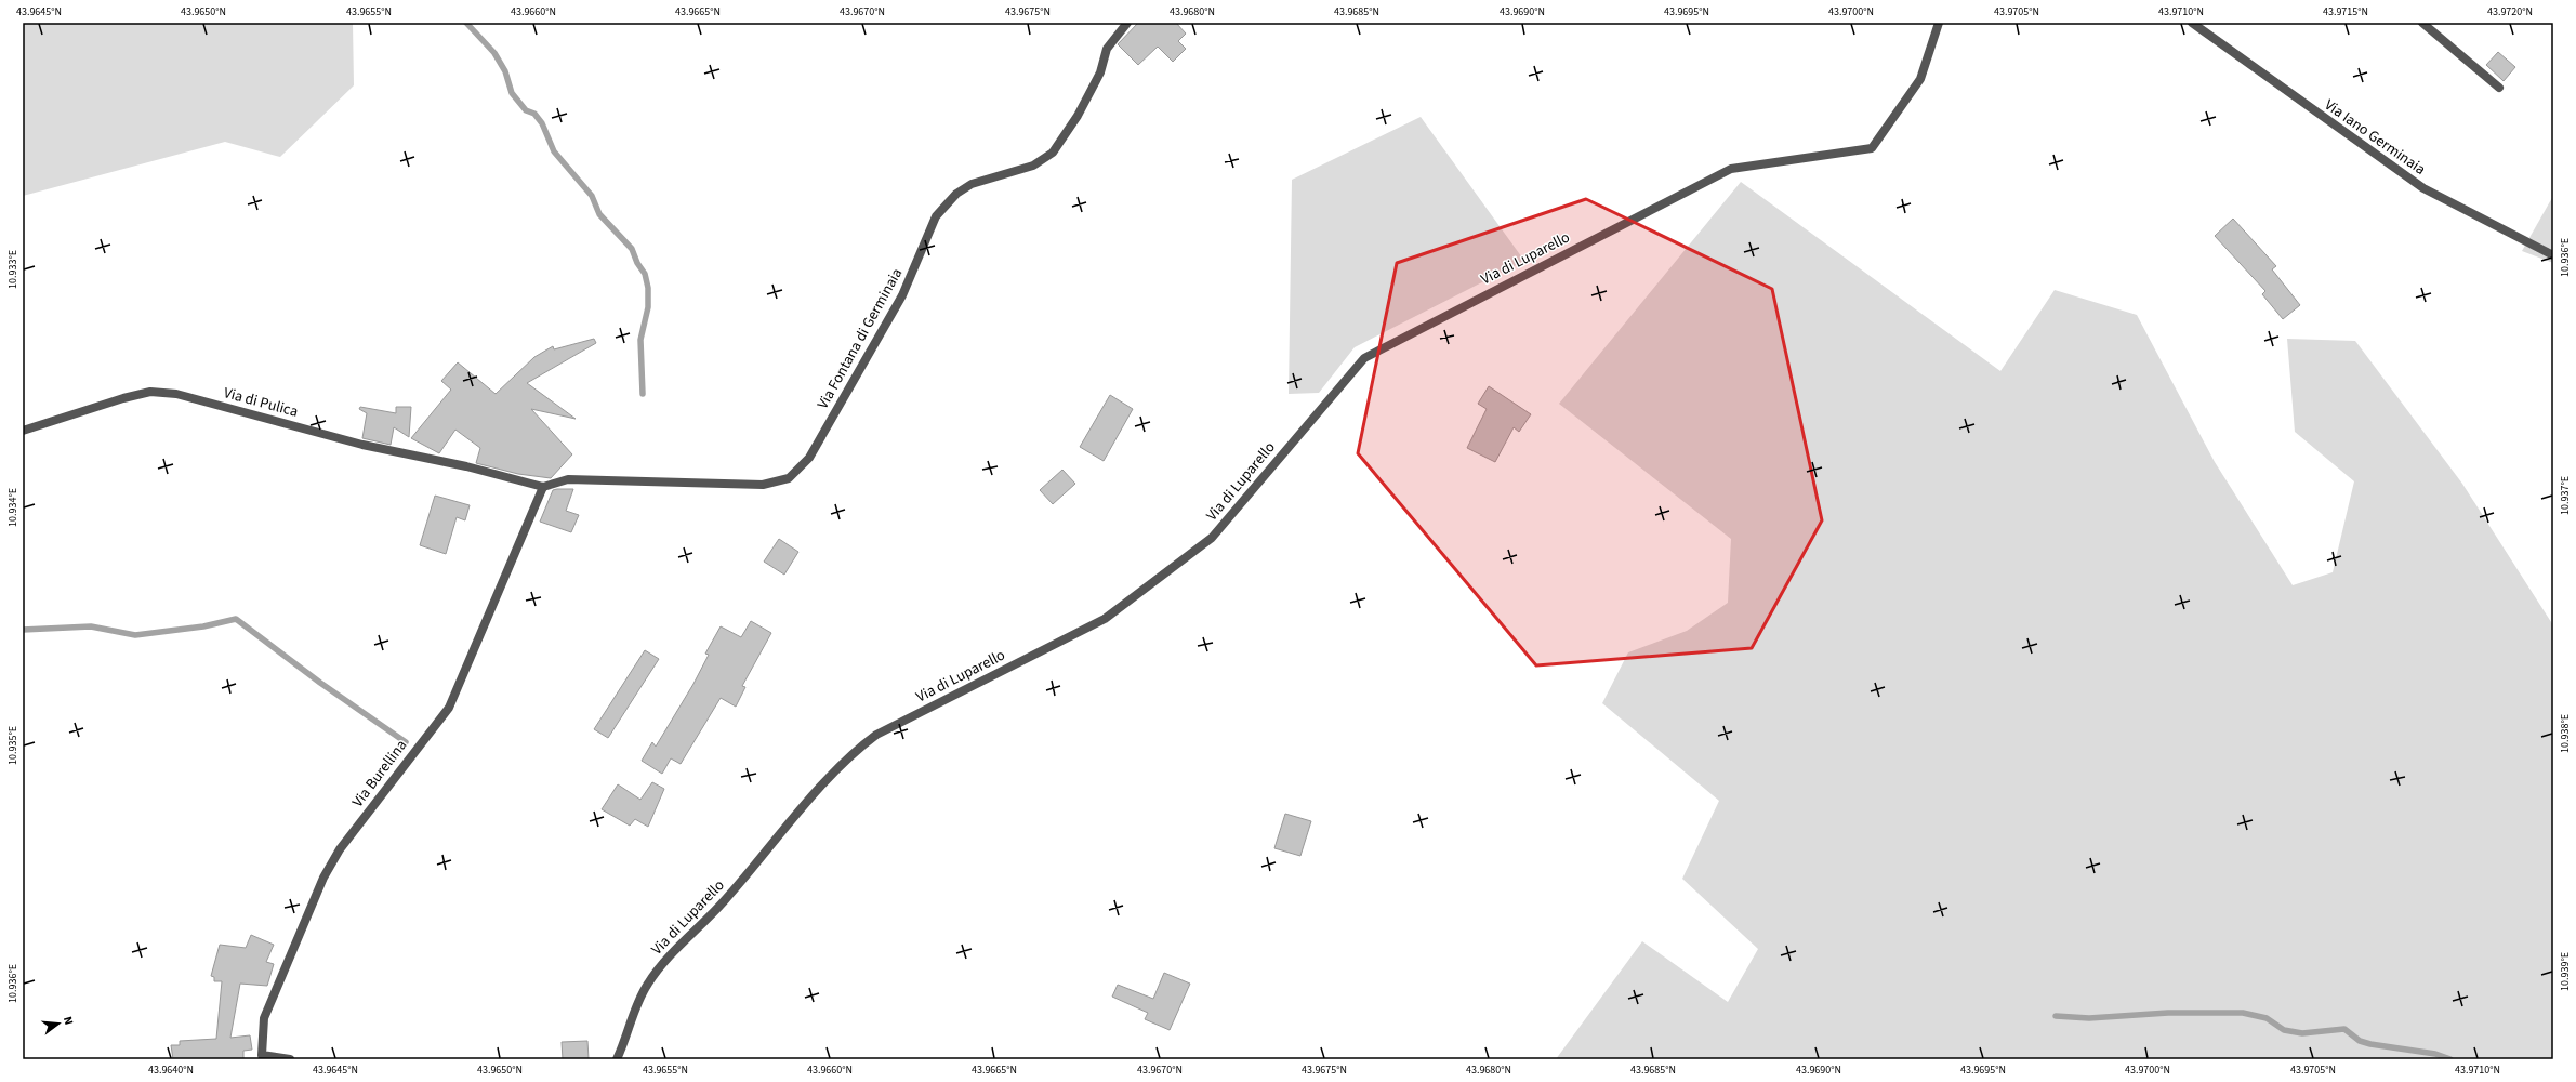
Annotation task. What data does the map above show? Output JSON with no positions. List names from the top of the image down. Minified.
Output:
{"streets":{"street":["Via Iano Germinaia","Via di Luparello","Via Fontana di Germinaia","Via di Pulica","Via Burellina"]},"crossings":[["Via Fontana di Germinaia","Via di Pulica"],["Via Fontana di Germinaia","Via Burellina"],["Via di Pulica","Via Burellina"]],"north":"right","coordinates":["43.9645°N","43.9650°N","43.9655°N","43.9660°N","43.9665°N","43.9670°N","43.9675°N","43.9680°N","43.9685°N","43.9690°N","43.9695°N","43.9700°N","43.9705°N","43.9710°N","43.9715°N","43.9720°N","10.936°E","10.933°E","10.937°E","10.934°E","10.938°E","10.935°E","10.939°E","43.9640°N"]}
